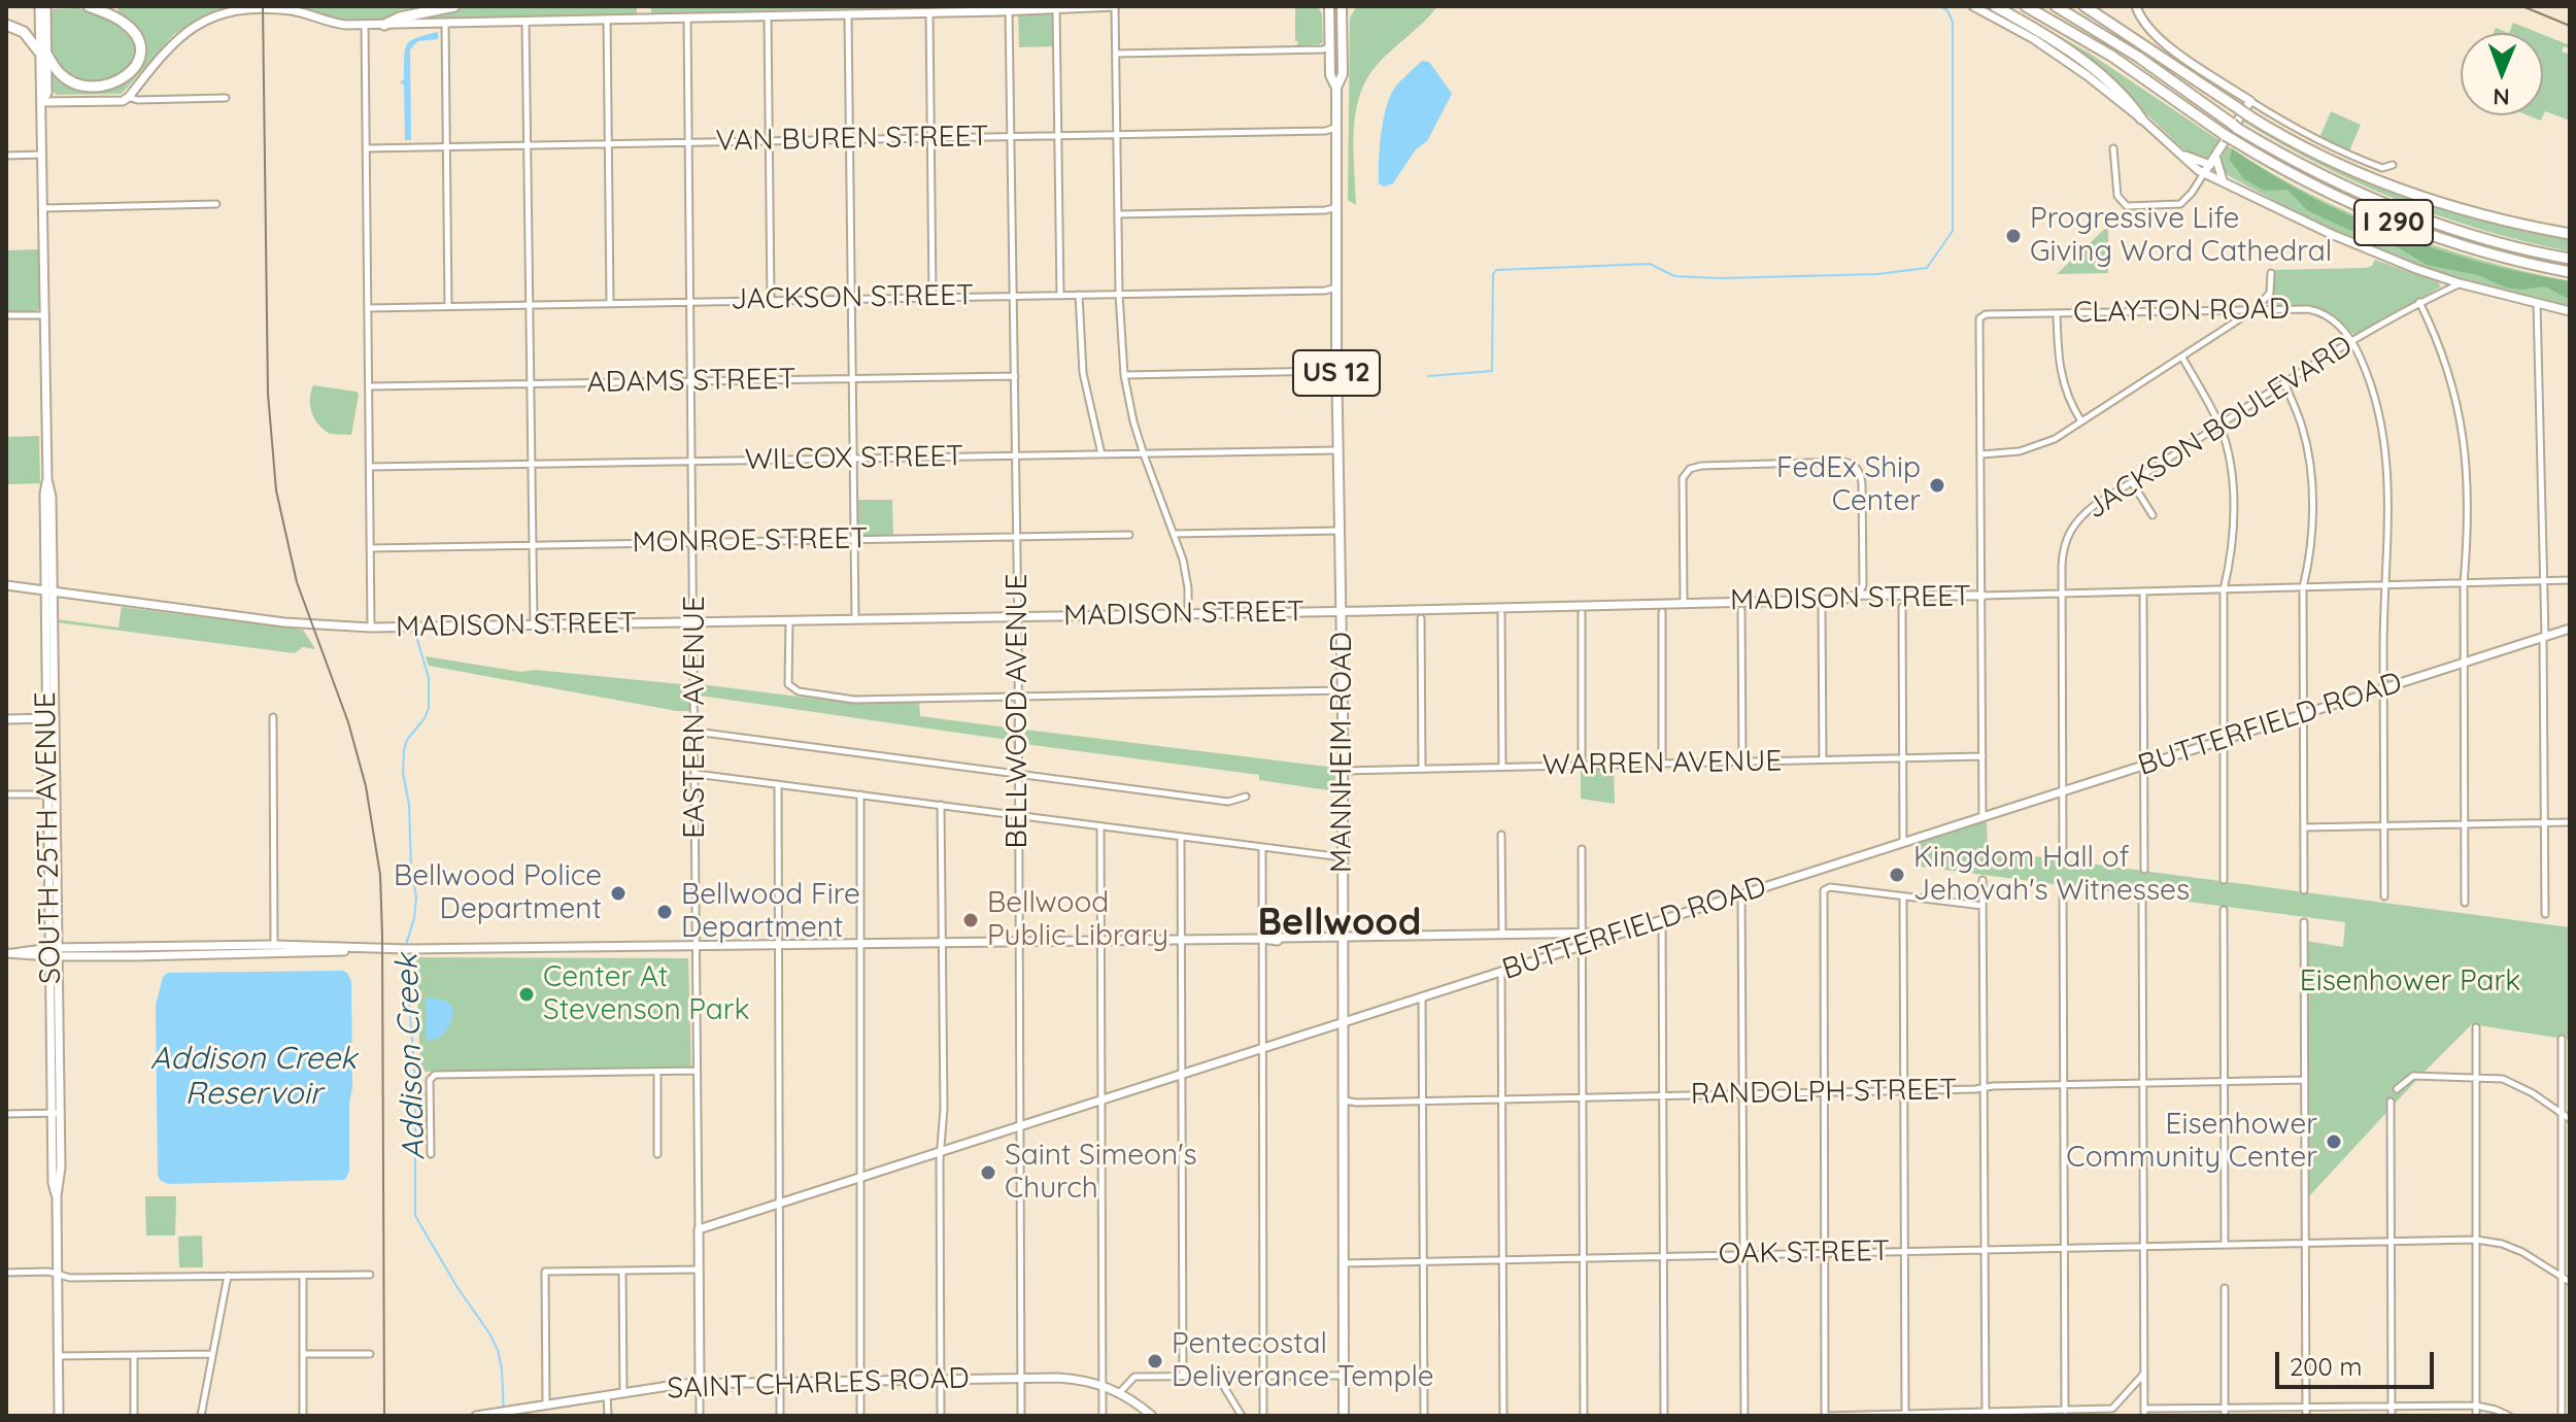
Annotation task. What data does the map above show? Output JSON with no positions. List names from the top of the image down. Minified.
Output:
{"streets":{"highway":["I 290"],"main road":["US 12","MADISON STREET","EASTERN AVENUE","BUTTERFIELD ROAD","MANNHEIM ROAD","SOUTH 25TH AVENUE","SAINT CHARLES ROAD"],"street":["VAN BUREN STREET","JACKSON STREET","CLAYTON ROAD","ADAMS STREET","JACKSON BOULEVARD","WILCOX STREET","MONROE STREET","BELLWOOD AVENUE","WARREN AVENUE","RANDOLPH STREET","OAK STREET"]},"crossings":[["VAN BUREN STREET","BELLWOOD AVENUE"],["VAN BUREN STREET","EASTERN AVENUE"],["VAN BUREN STREET","MANNHEIM ROAD"],["JACKSON STREET","BELLWOOD AVENUE"],["JACKSON STREET","EASTERN AVENUE"],["JACKSON STREET","MANNHEIM ROAD"],["CLAYTON ROAD","JACKSON BOULEVARD"],["CLAYTON ROAD","MADISON STREET"],["CLAYTON ROAD","BUTTERFIELD ROAD"],["ADAMS STREET","BELLWOOD AVENUE"],["ADAMS STREET","EASTERN AVENUE"],["JACKSON BOULEVARD","MADISON STREET"],["JACKSON BOULEVARD","BUTTERFIELD ROAD"],["WILCOX STREET","BELLWOOD AVENUE"],["WILCOX STREET","EASTERN AVENUE"],["WILCOX STREET","MANNHEIM ROAD"],["MONROE STREET","BELLWOOD AVENUE"],["MONROE STREET","EASTERN AVENUE"],["MADISON STREET","BELLWOOD AVENUE"],["MADISON STREET","EASTERN AVENUE"],["MADISON STREET","MANNHEIM ROAD"],["MADISON STREET","SOUTH 25TH AVENUE"],["BELLWOOD AVENUE","BUTTERFIELD ROAD"],["BELLWOOD AVENUE","SAINT CHARLES ROAD"],["EASTERN AVENUE","BUTTERFIELD ROAD"],["EASTERN AVENUE","SAINT CHARLES ROAD"],["BUTTERFIELD ROAD","MANNHEIM ROAD"],["MANNHEIM ROAD","WARREN AVENUE"],["MANNHEIM ROAD","RANDOLPH STREET"],["MANNHEIM ROAD","OAK STREET"]],"districts":["Bellwood"],"water":["Addison Creek","Addison Creek Reservoir"],"parks":["Eisenhower Park"],"places":["Progressive Life Giving Word Cathedral","FedEx Ship Center","Kingdom Hall of Jehovah's Witnesses","Bellwood Police Department","Bellwood Fire Department","Bellwood Public Library","Center At Stevenson Park","Eisenhower Community Center","Saint Simeon's Church","Pentecostal Deliverance Temple"],"scale_bar":"200 m","north":"bottom"}
